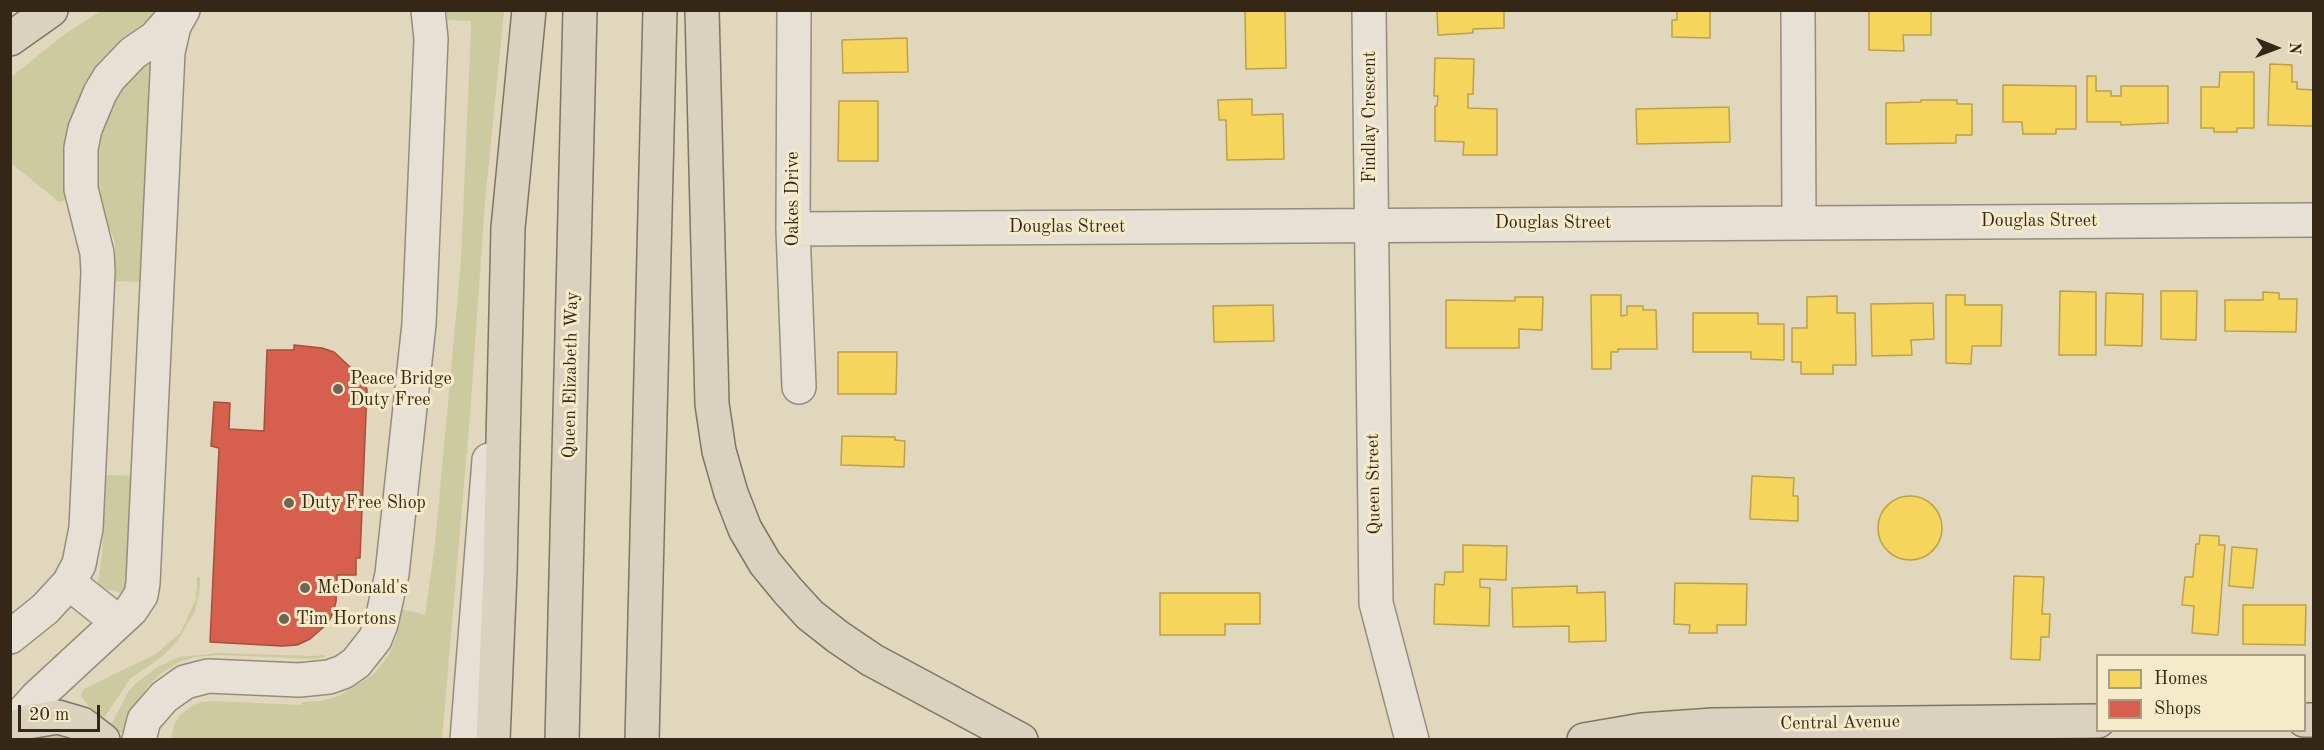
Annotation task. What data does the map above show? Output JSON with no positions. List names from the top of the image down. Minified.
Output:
{"streets":{"main road":["Queen Elizabeth Way","Central Avenue"],"street":["Findlay Crescent","Oakes Drive","Douglas Street","Queen Street"]},"crossings":[["Findlay Crescent","Douglas Street"],["Findlay Crescent","Queen Street"],["Oakes Drive","Douglas Street"],["Douglas Street","Queen Street"]],"places":["Peace Bridge Duty Free","Duty Free Shop","McDonald's","Tim Hortons"],"legend":["Homes","Shops"],"scale_bar":"20 m","north":"right"}
